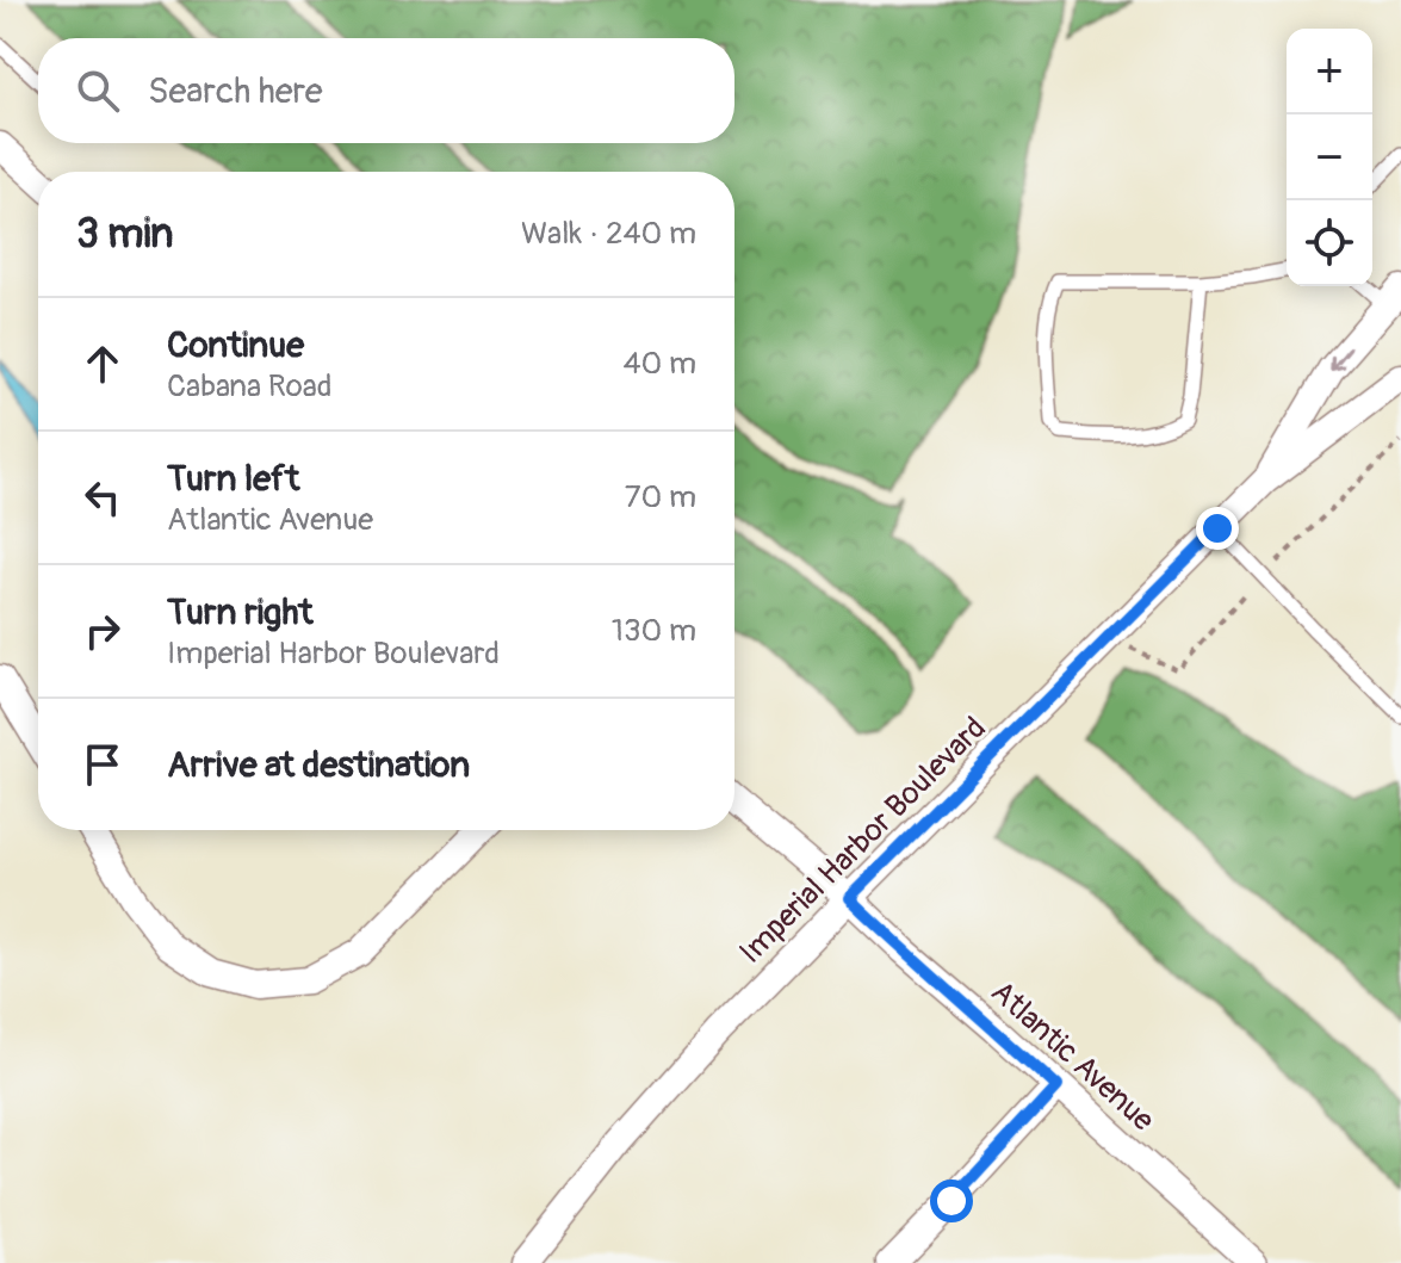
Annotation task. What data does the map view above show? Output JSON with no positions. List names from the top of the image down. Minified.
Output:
{"streets":{"street":["Imperial Harbor Boulevard","Atlantic Avenue"]},"crossings":[["Imperial Harbor Boulevard","Atlantic Avenue"]],"page":{"map_buttons":["+","−"],"search":"Search here","heading":["3 min","Walk · 240 m"],"list":[["Continue","Cabana Road","40 m"],["Turn left","Atlantic Avenue","70 m"],["Turn right","Imperial Harbor Boulevard","130 m"],"Arrive at destination"]}}
